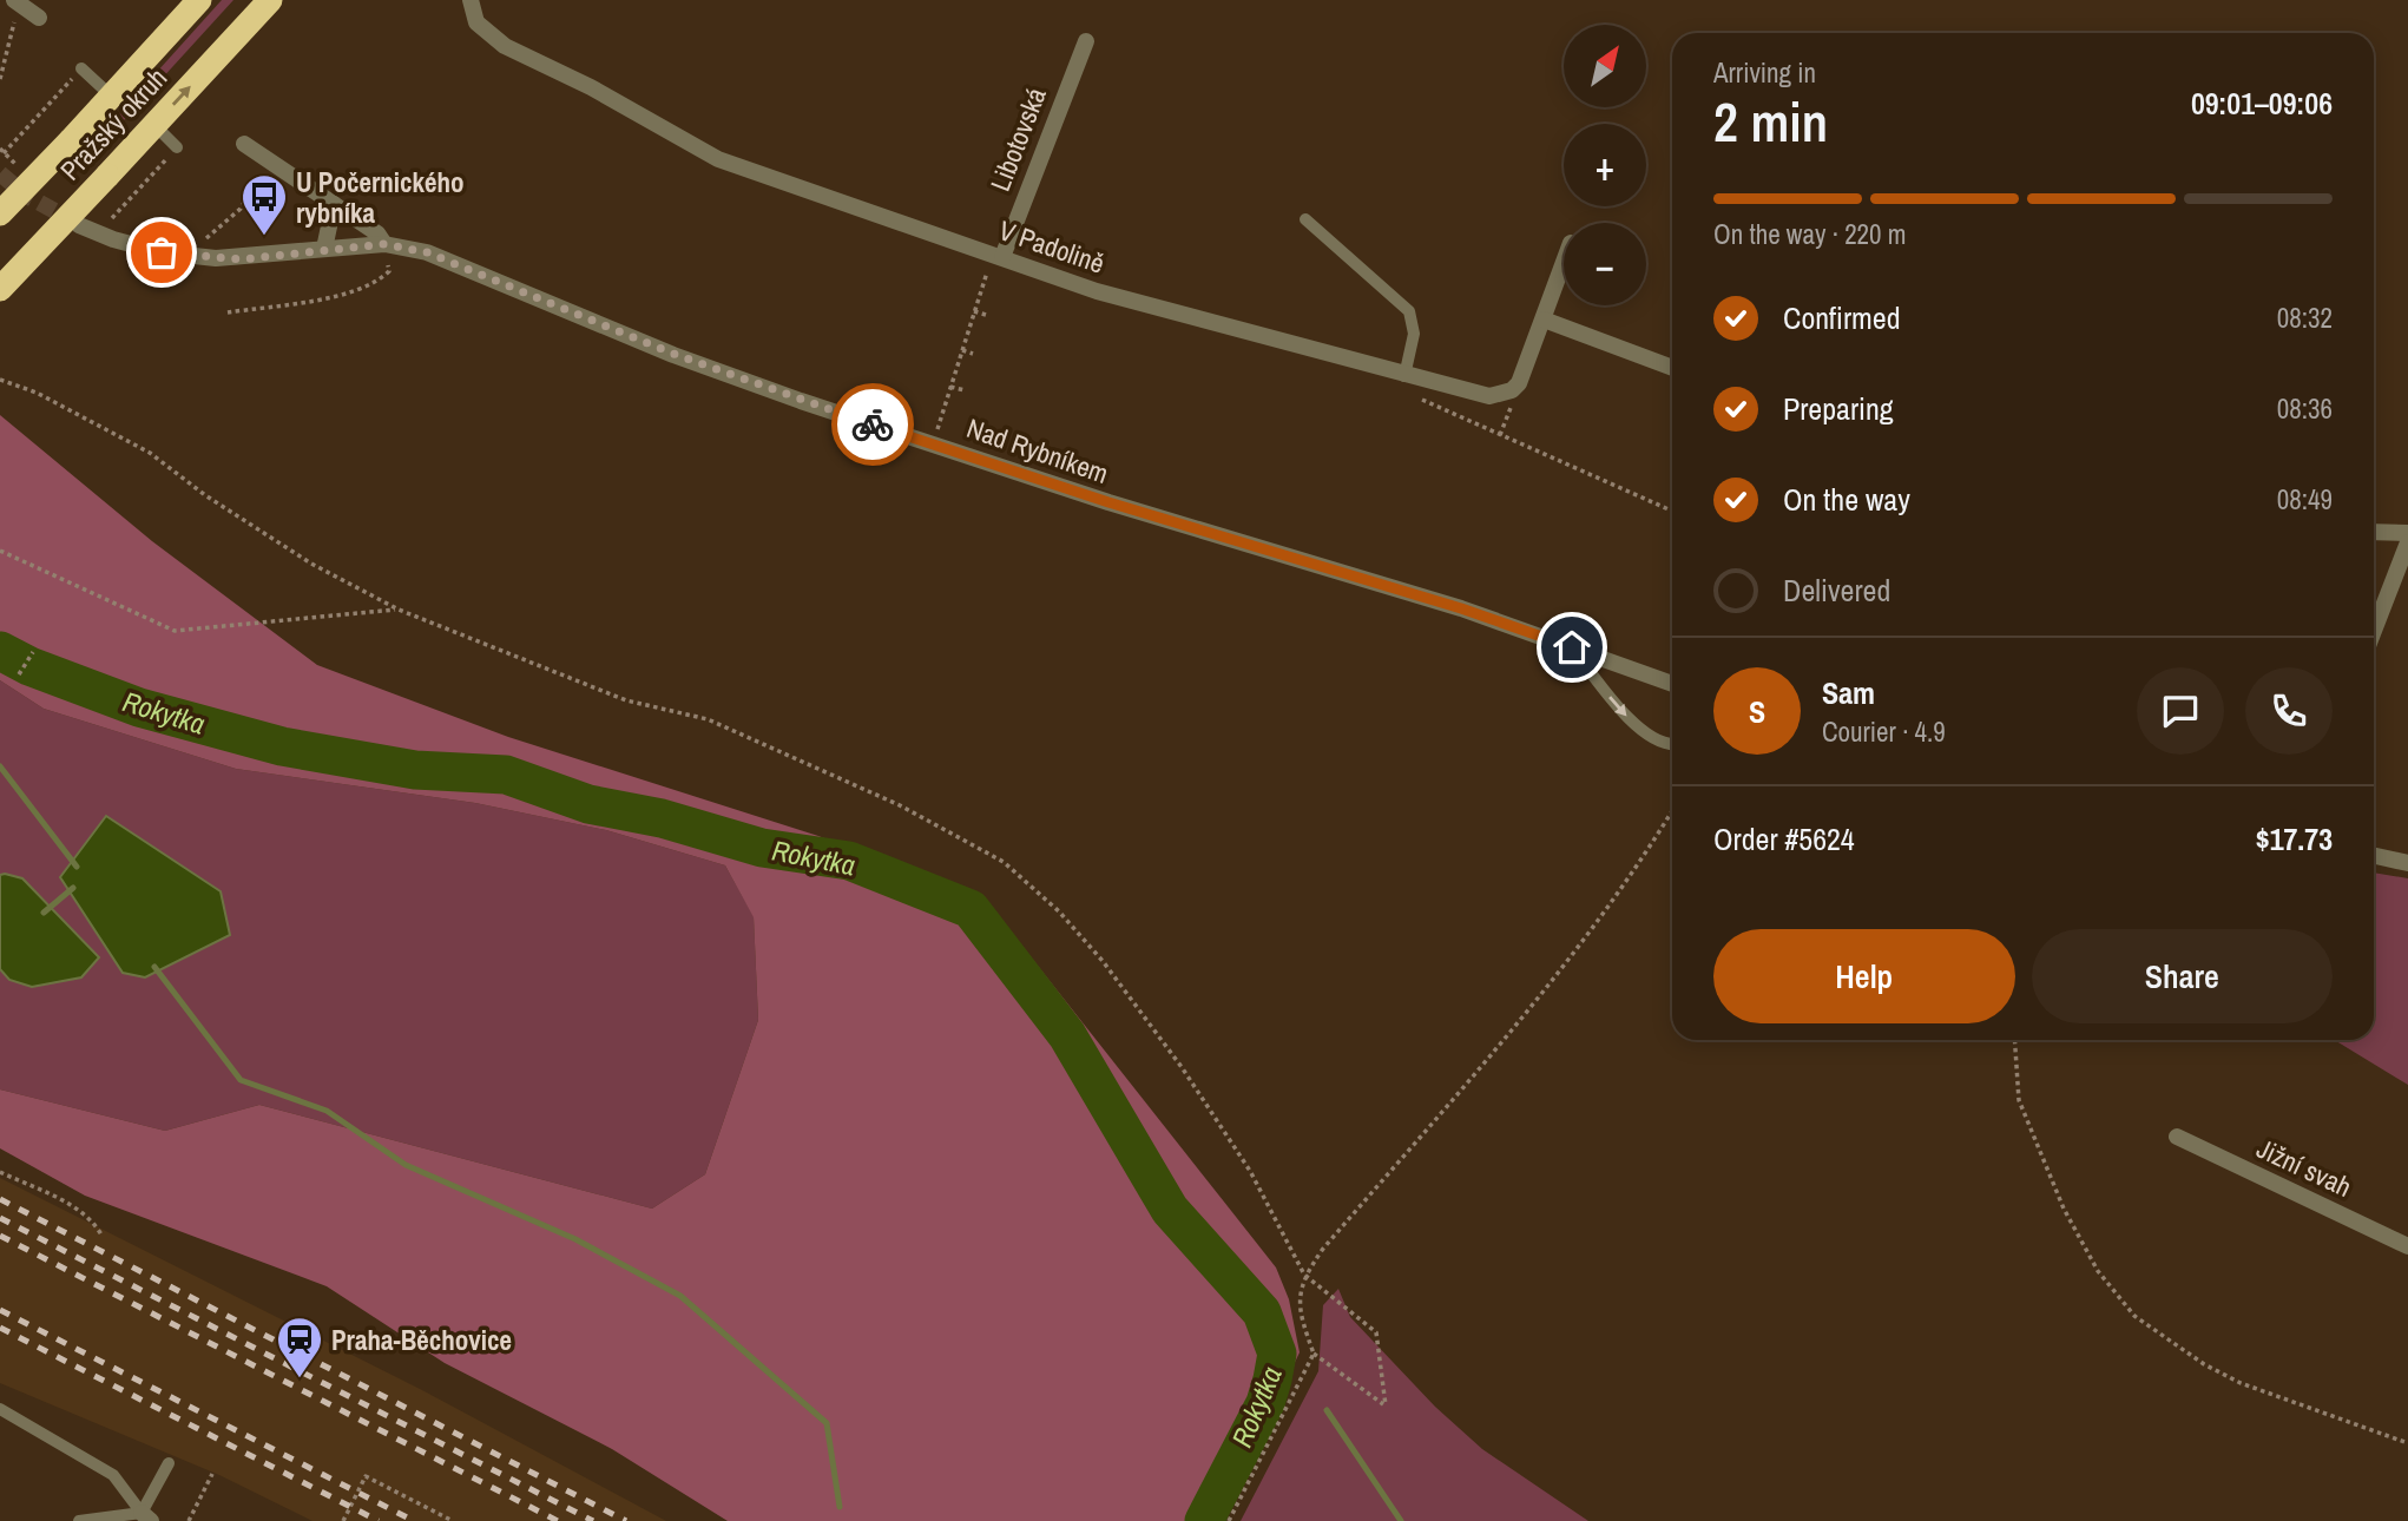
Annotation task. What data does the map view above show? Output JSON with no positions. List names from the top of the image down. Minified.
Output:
{"streets":{"highway":["Pražský okruh"],"street":["Libotovská","V Padolině","Nad Rybníkem","Jižní svah"]},"crossings":[["Libotovská","V Padolině"]],"water":["Rokytka"],"places":{"bus stop":["U Počernického rybníka"],"station":["Praha-Běchovice"]},"north":"top right","page":{"map_buttons":["+","−"],"heading":["2 min","Arriving in","09:01–09:06"],"panel":["Sam","Courier · 4.9","Order #5624","$17.73"],"bar":"On the way · 220 m","list":[["Confirmed","08:32"],["Preparing","08:36"],["On the way","08:49"],"Delivered"],"round":"S","buttons":["Help","Share"]}}
